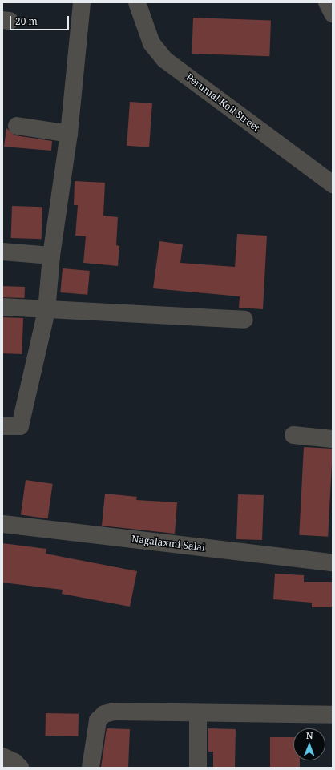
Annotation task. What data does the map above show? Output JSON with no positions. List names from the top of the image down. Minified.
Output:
{"streets":{"street":["Perumal Koil Street","Nagalaxmi Salai"]},"scale_bar":"20 m","north":"top"}
